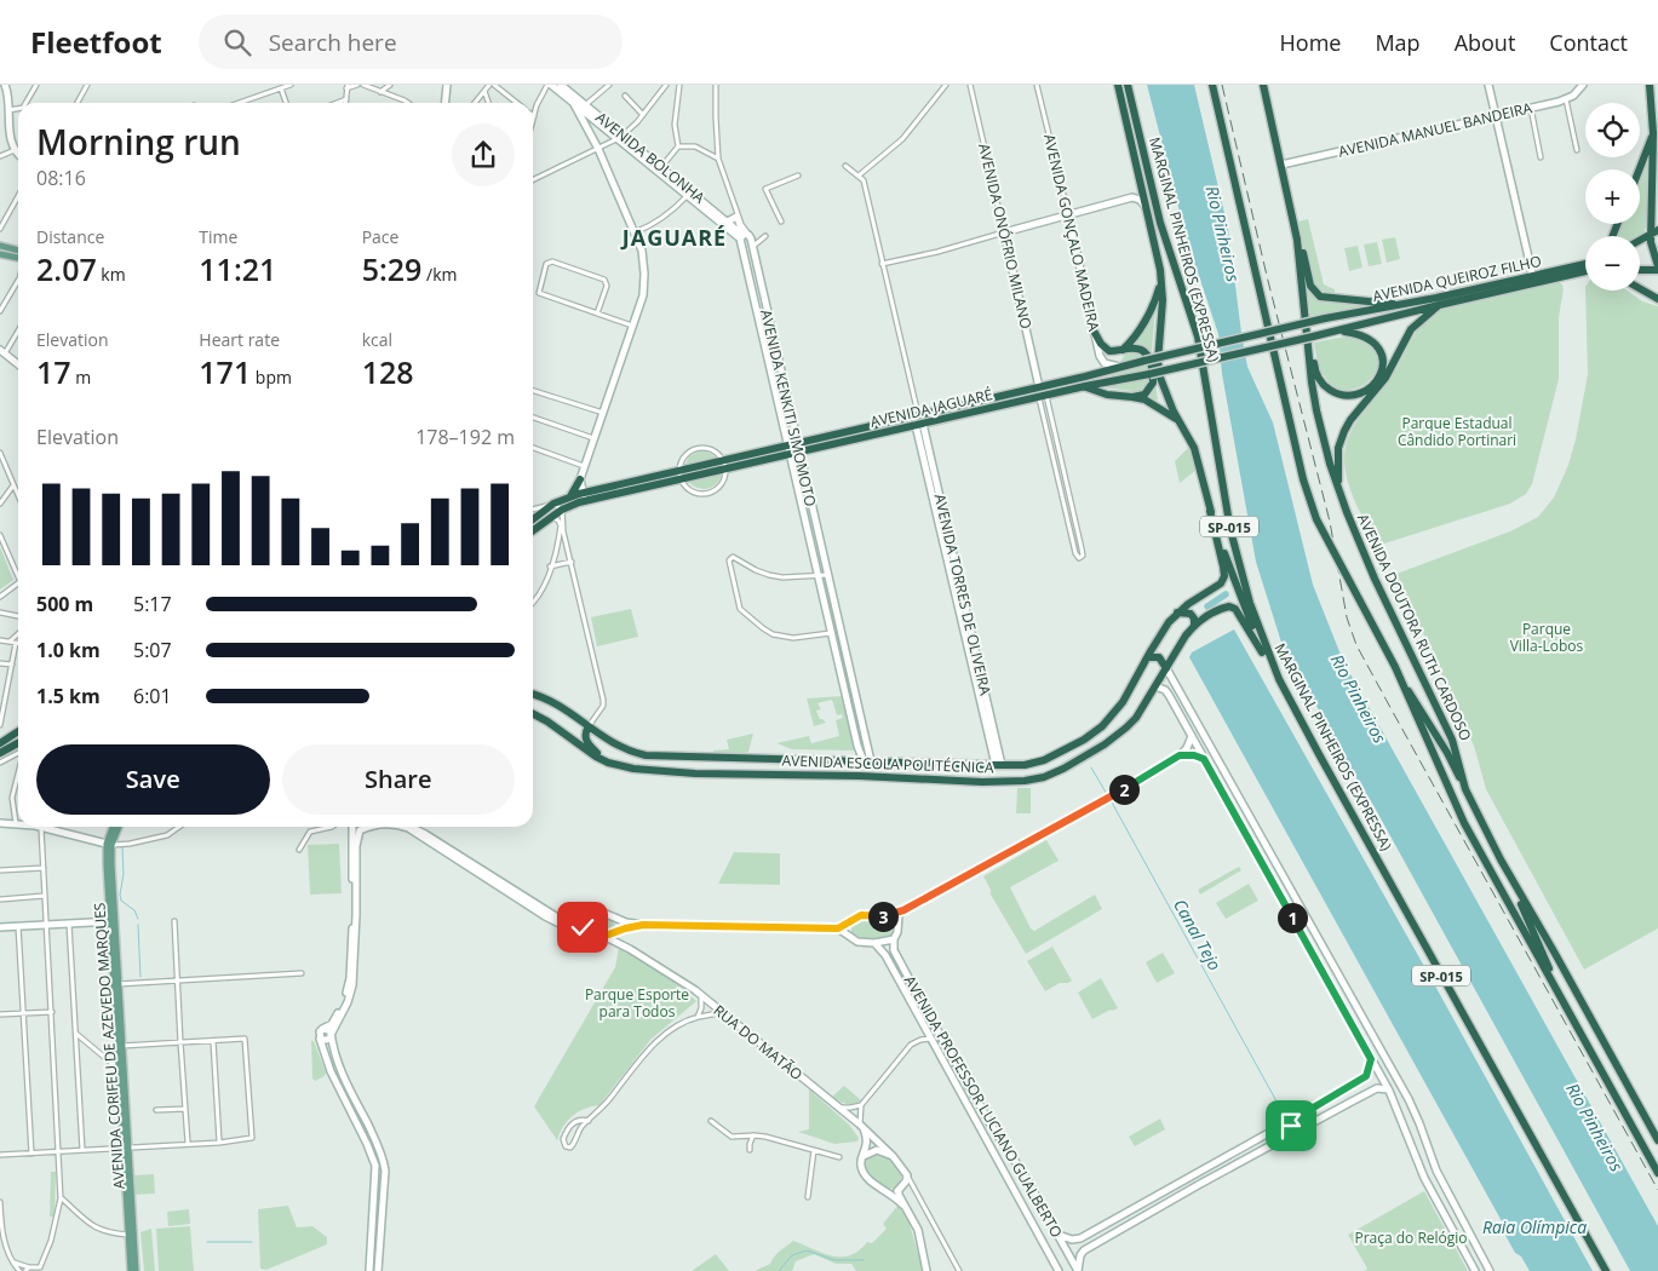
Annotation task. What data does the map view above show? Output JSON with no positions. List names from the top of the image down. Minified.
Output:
{"streets":{"highway":["MARGINAL PINHEIROS (EXPRESSA)","AVENIDA QUEIROZ FILHO","AVENIDA JAGUARÉ","SP-015","AVENIDA DOUTORA RUTH CARDOSO","AVENIDA ESCOLA POLITÉCNICA"],"main road":["AVENIDA CORIFEU DE AZEVEDO MARQUES"],"street":["AVENIDA MANUEL BANDEIRA","AVENIDA BOLONHA","AVENIDA GONÇALO MADEIRA","AVENIDA ONÓFRIO MILANO","AVENIDA KENKITI SIMOMOTO","AVENIDA TORRES DE OLIVEIRA","RUA DO MATÃO","AVENIDA PROFESSOR LUCIANO GUALBERTO"]},"crossings":[["AVENIDA MANUEL BANDEIRA","AVENIDA DOUTORA RUTH CARDOSO"],["AVENIDA BOLONHA","AVENIDA KENKITI SIMOMOTO"],["AVENIDA GONÇALO MADEIRA","AVENIDA JAGUARÉ"],["AVENIDA ONÓFRIO MILANO","AVENIDA JAGUARÉ"],["AVENIDA QUEIROZ FILHO","AVENIDA JAGUARÉ"],["AVENIDA KENKITI SIMOMOTO","AVENIDA JAGUARÉ"],["AVENIDA KENKITI SIMOMOTO","AVENIDA ESCOLA POLITÉCNICA"],["AVENIDA JAGUARÉ","AVENIDA TORRES DE OLIVEIRA"],["AVENIDA TORRES DE OLIVEIRA","AVENIDA ESCOLA POLITÉCNICA"]],"districts":["JAGUARÉ"],"water":["Rio Pinheiros","Canal Tejo","Raia Olímpica"],"parks":["Parque Estadual Cândido Portinari","Parque Villa-Lobos","Parque Esporte para Todos","Praça do Relógio"],"page":{"header":"Fleetfoot","search":"Search here","nav":["Home","Map","About","Contact"],"map_buttons":["+","−"],"heading":["Morning run","08:16"],"stats":[["Distance","2.07 km"],["Time","11:21"],["Pace","5:29 /km"],["Elevation","17 m"],["Heart rate","171 bpm"],["kcal","128"]],"chart":["Elevation","178–192 m"],"list":[{"name":"500 m","note":"5:17"},{"name":"1.0 km","note":"5:07"},{"name":"1.5 km","note":"6:01"}],"buttons":["Save","Share"],"pins":["2","3","1"]}}
